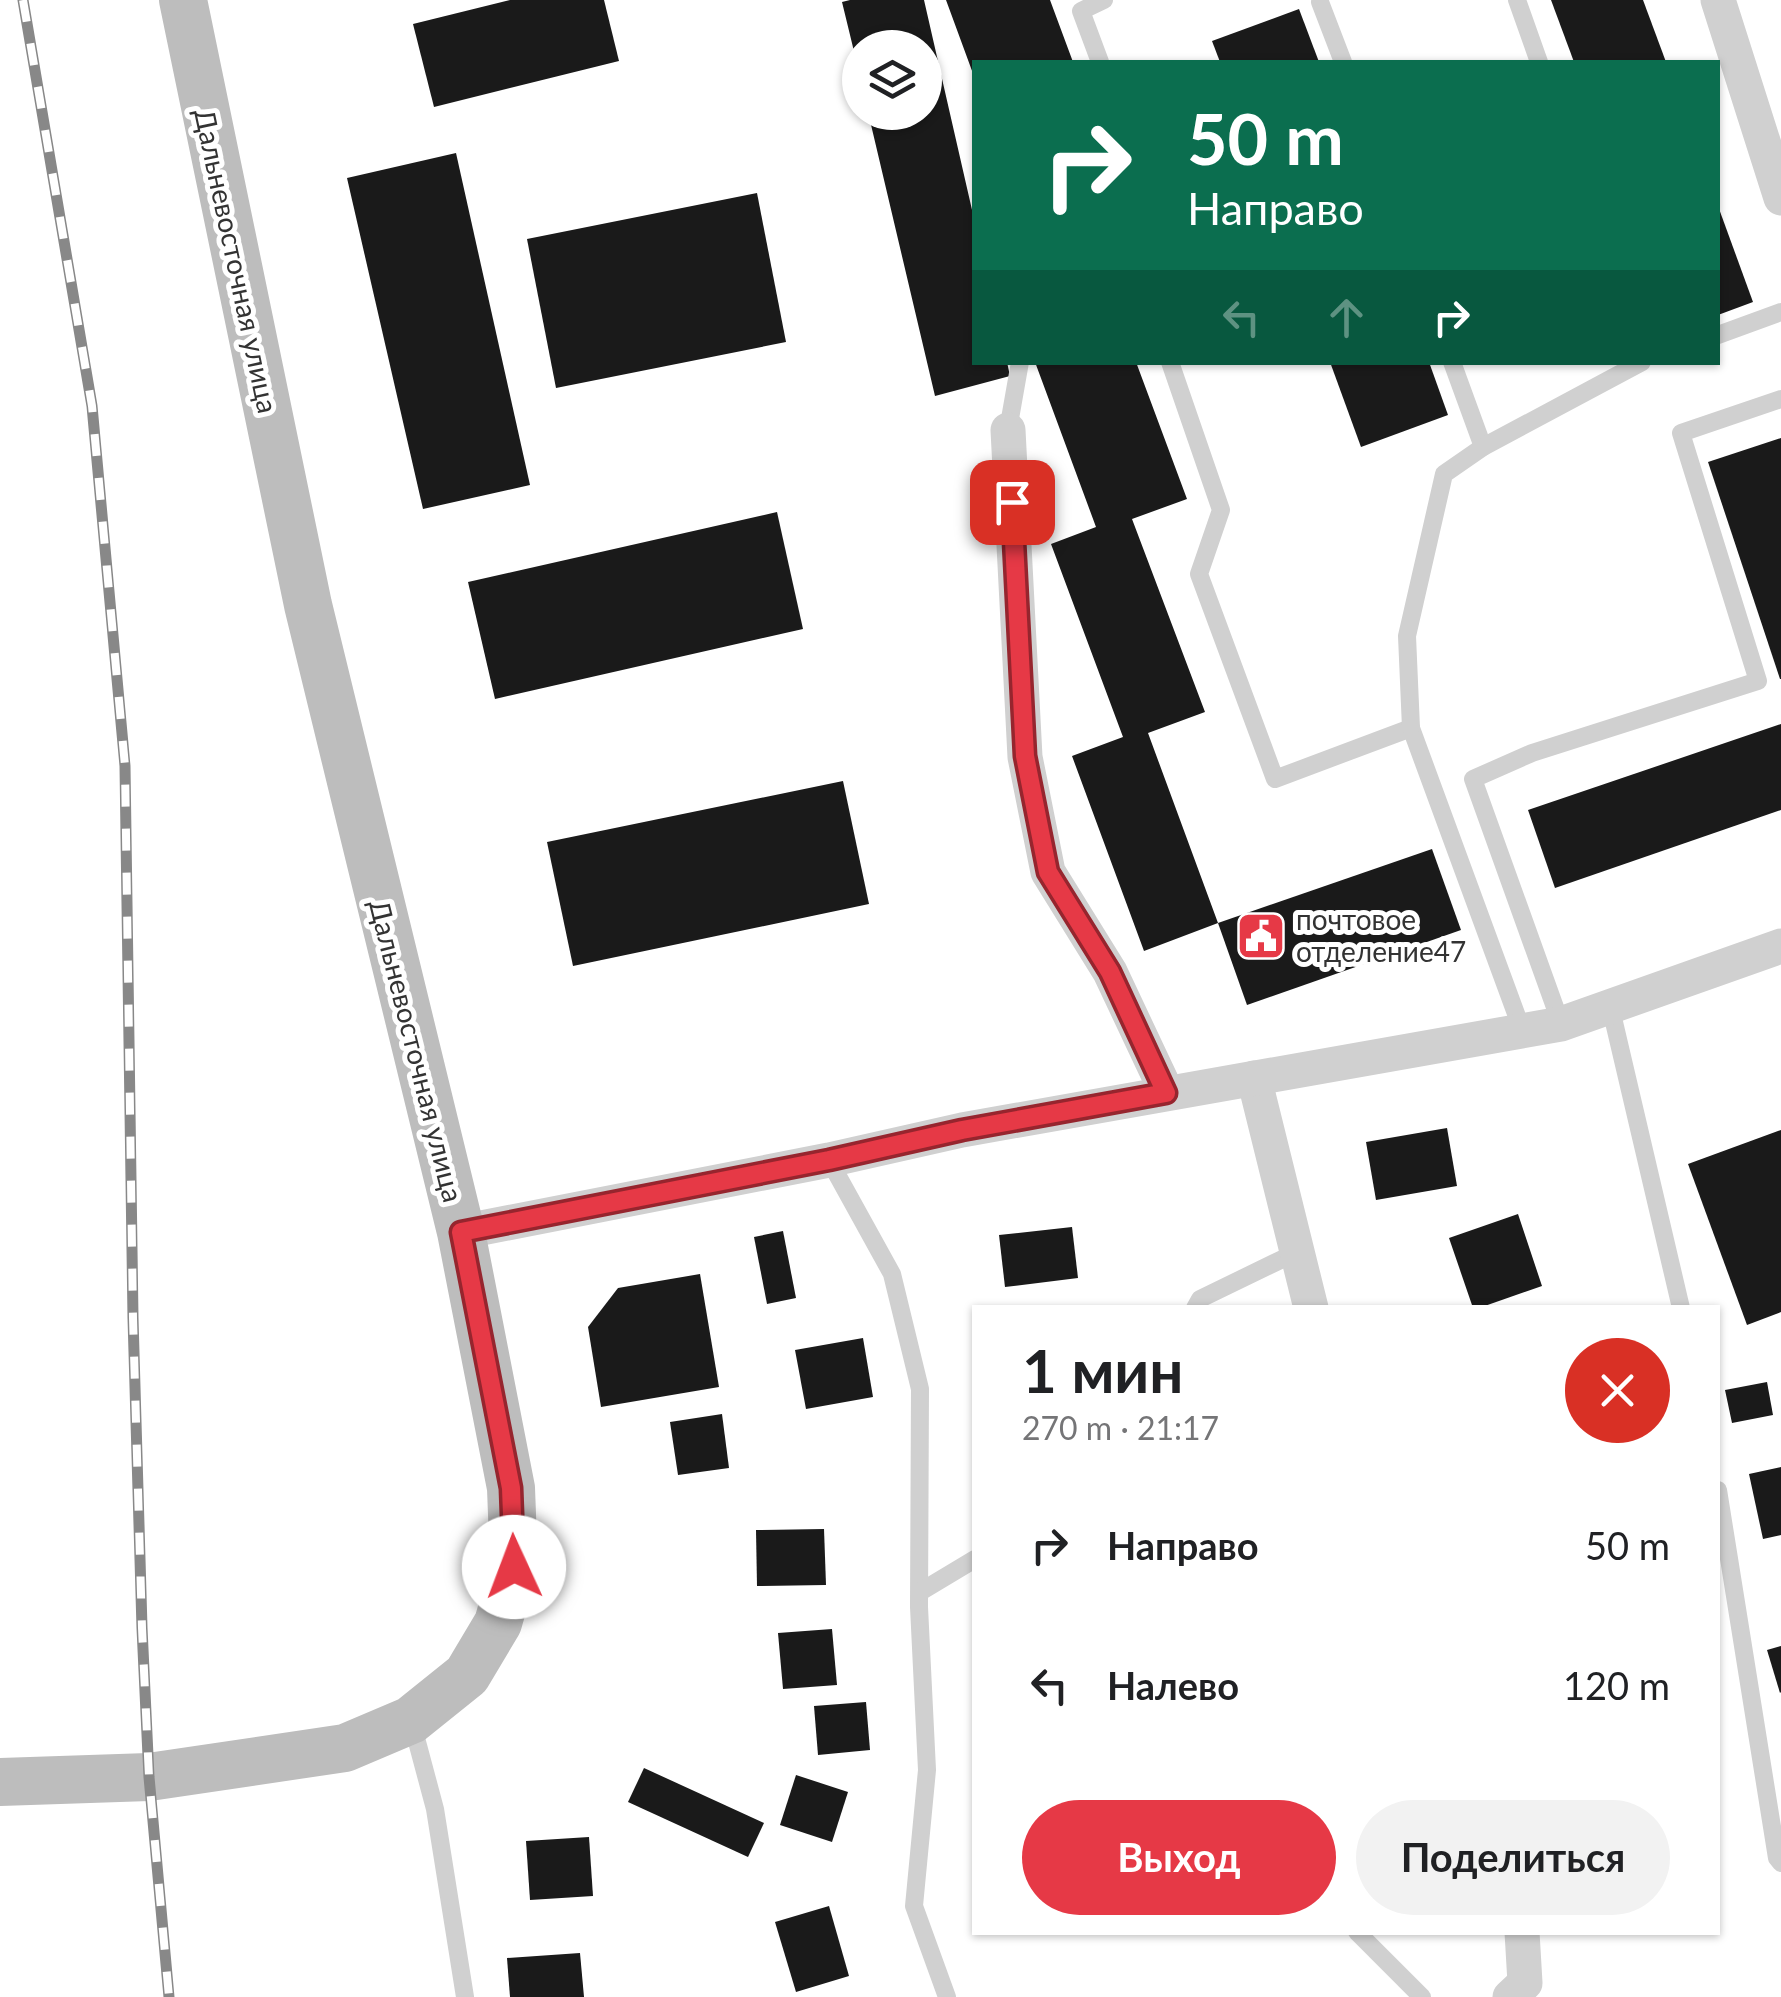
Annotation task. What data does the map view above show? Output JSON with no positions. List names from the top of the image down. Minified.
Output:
{"streets":{"street":["Дальневосточная улица"]},"places":{"public building":["почтовое отделение47"]},"page":{"turn":["50 m","Направо"],"heading":["1 мин","270 m · 21:17"],"list":[{"name":"Направо","value":"50 m"},{"name":"Налево","value":"120 m"}],"buttons":["Выход","Поделиться"]}}
